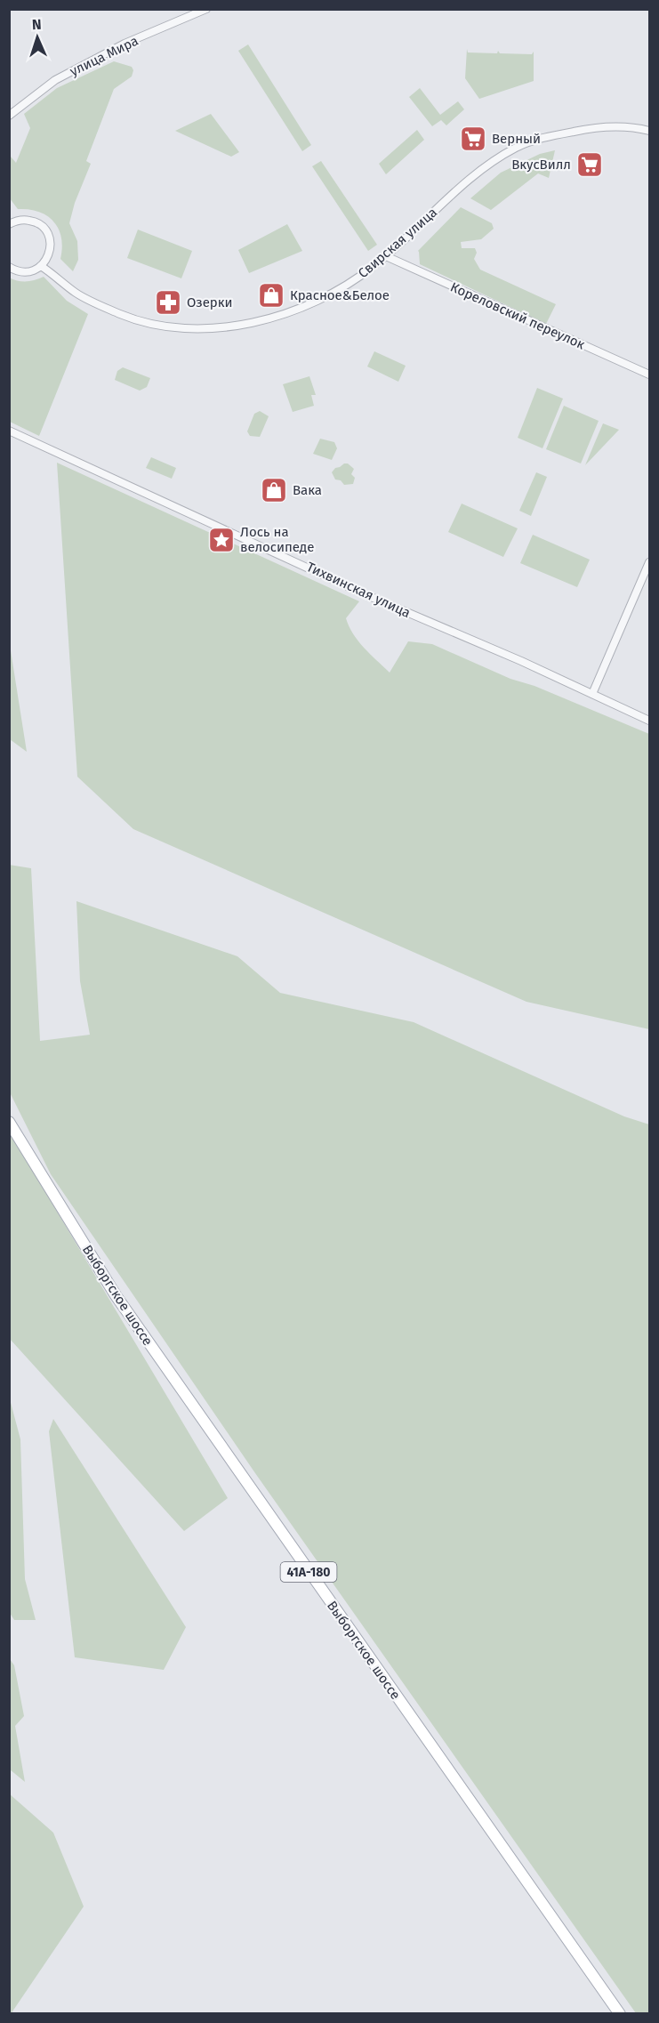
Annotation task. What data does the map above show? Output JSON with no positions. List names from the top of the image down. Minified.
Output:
{"streets":{"main road":["Выборгское шоссе","41А-180"],"street":["улица Мира","Свирская улица","Кореловский переулок","Тихвинская улица"]},"crossings":[["Свирская улица","Кореловский переулок"]],"places":{"supermarket":["Верный","ВкусВилл"],"shop":["Красное&Белое","Вака"],"pharmacy":["Озерки"],"place":["Лось на велосипеде"]},"north":"top"}
